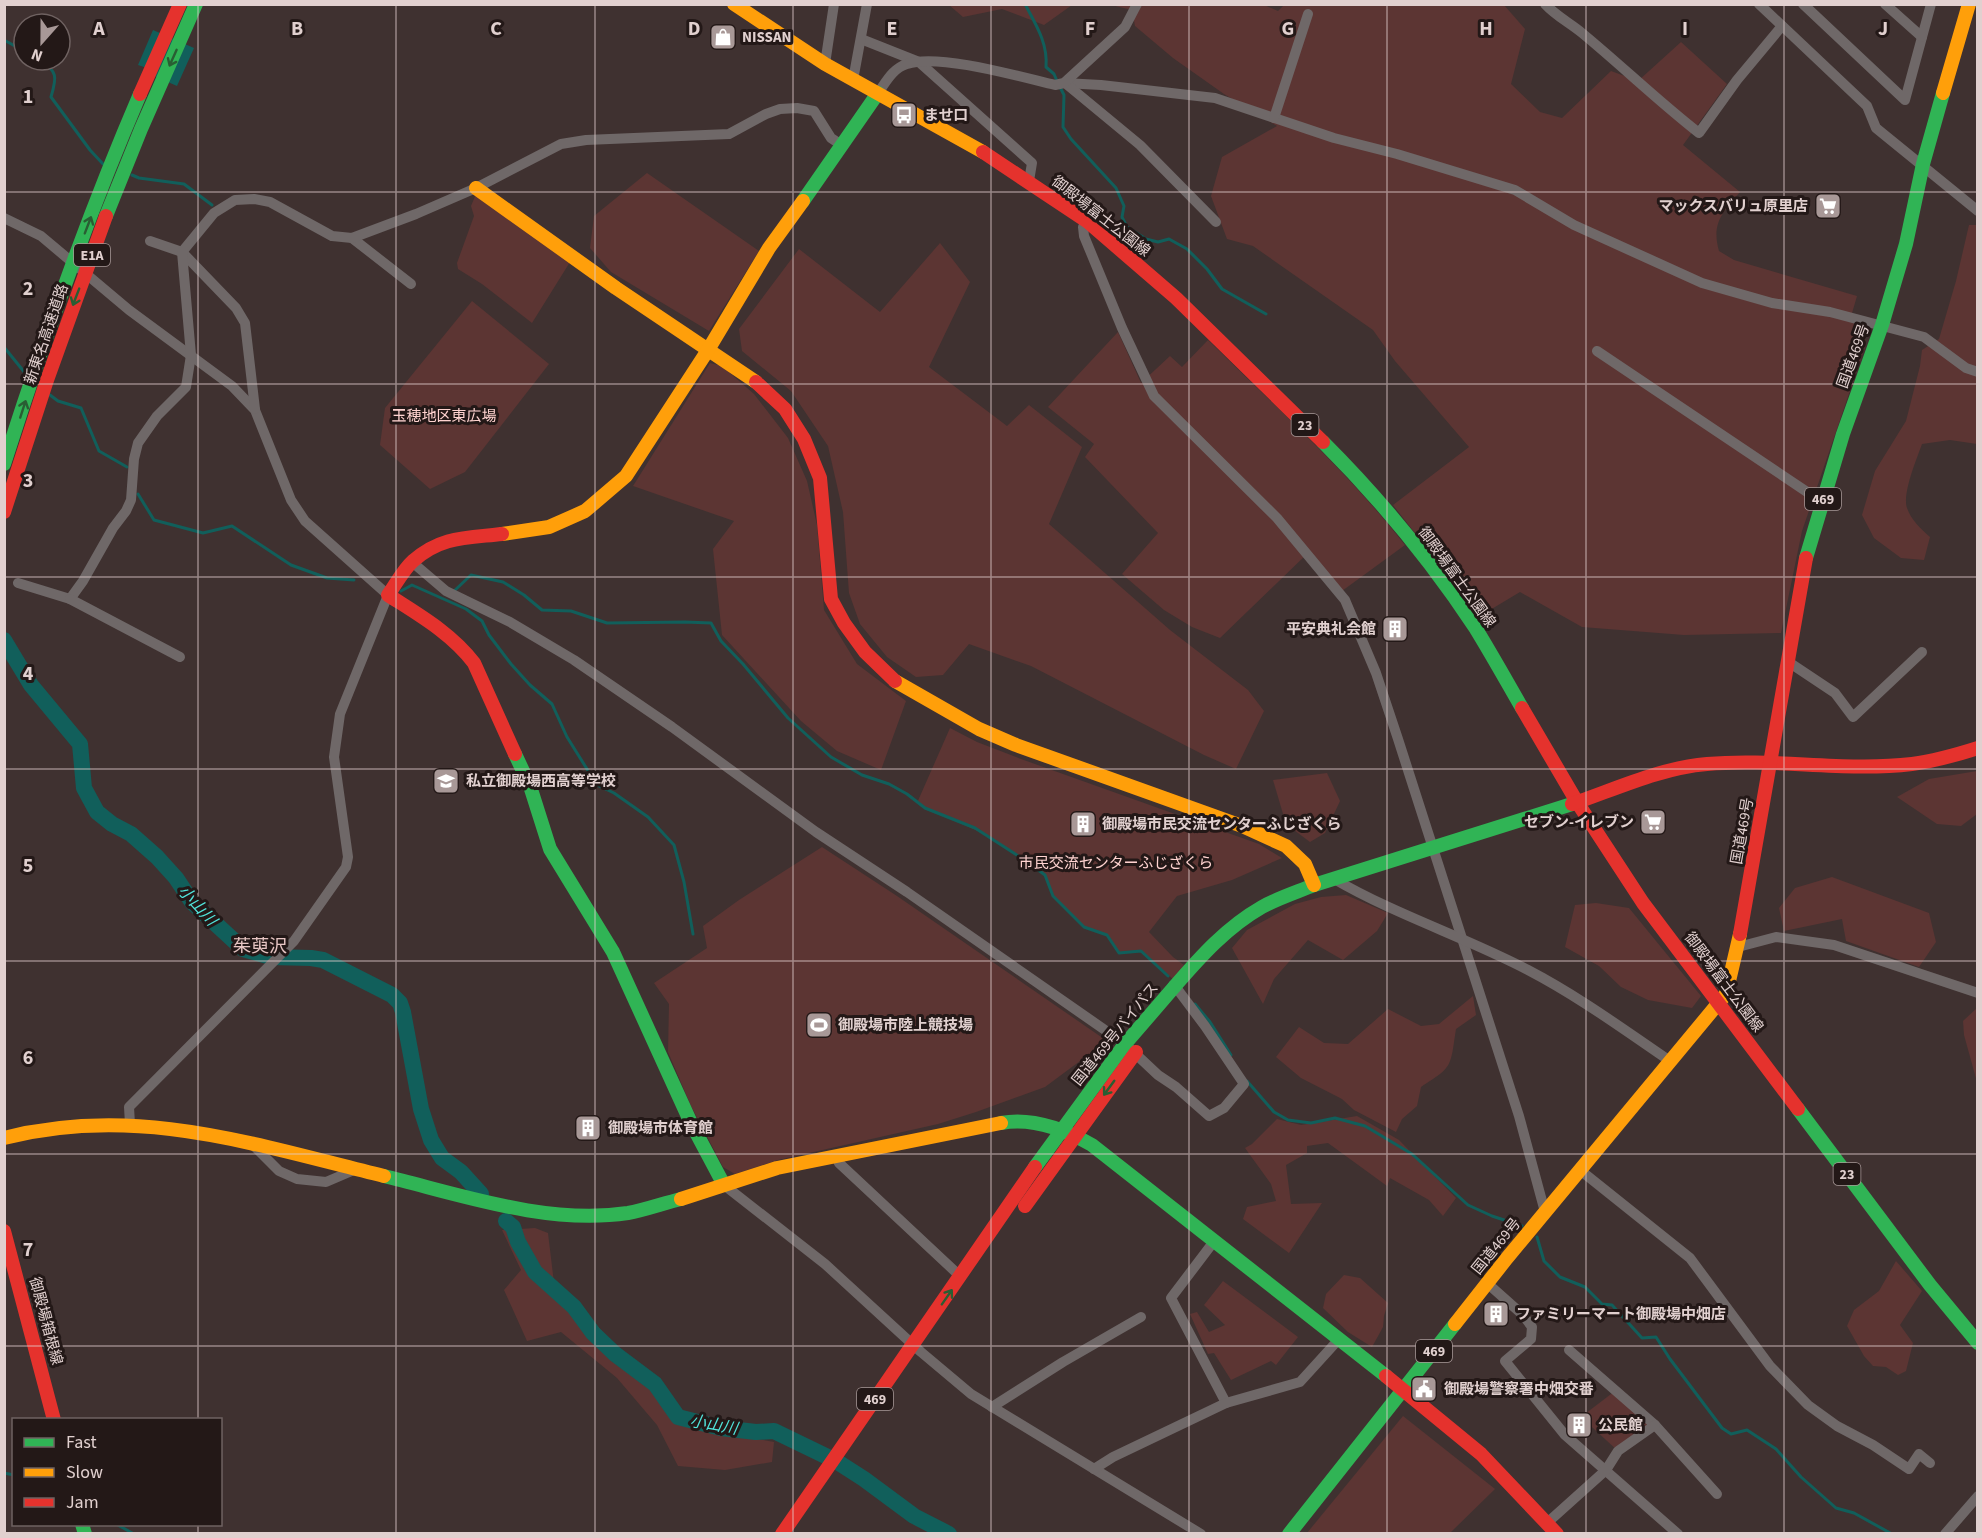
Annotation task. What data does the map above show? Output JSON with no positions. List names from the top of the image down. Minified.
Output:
{"streets":{"main road":["御殿場富士公園線","E1A","新東名高速道路","国道469号","23","469","国道469号バイパス","御殿場箱根線"]},"crossings":[["御殿場富士公園線","国道469号"],["御殿場富士公園線","国道469号バイパス"],["国道469号","国道469号バイパス"]],"districts":["茱萸沢"],"water":["小山川"],"parks":["玉穂地区東広場","市民交流センターふじざくら"],"places":{"shop":["NISSAN"],"bus stop":["ませ口"],"supermarket":["マックスバリュ原里店","セブン-イレブン"],"building":["平安典礼会館","御殿場市民交流センターふじざくら","御殿場市体育館","ファミリーマート御殿場中畑店","公民館"],"school or university":["私立御殿場西高等学校"],"sports":["御殿場市陸上競技場"],"public building":["御殿場警察署中畑交番"]},"legend":["Fast","Slow","Jam"],"north":"bottom","grid":{"columns":["A","B","C","D","E","F","G","H","I","J"],"rows":["1","2","3","4","5","6","7"]}}
